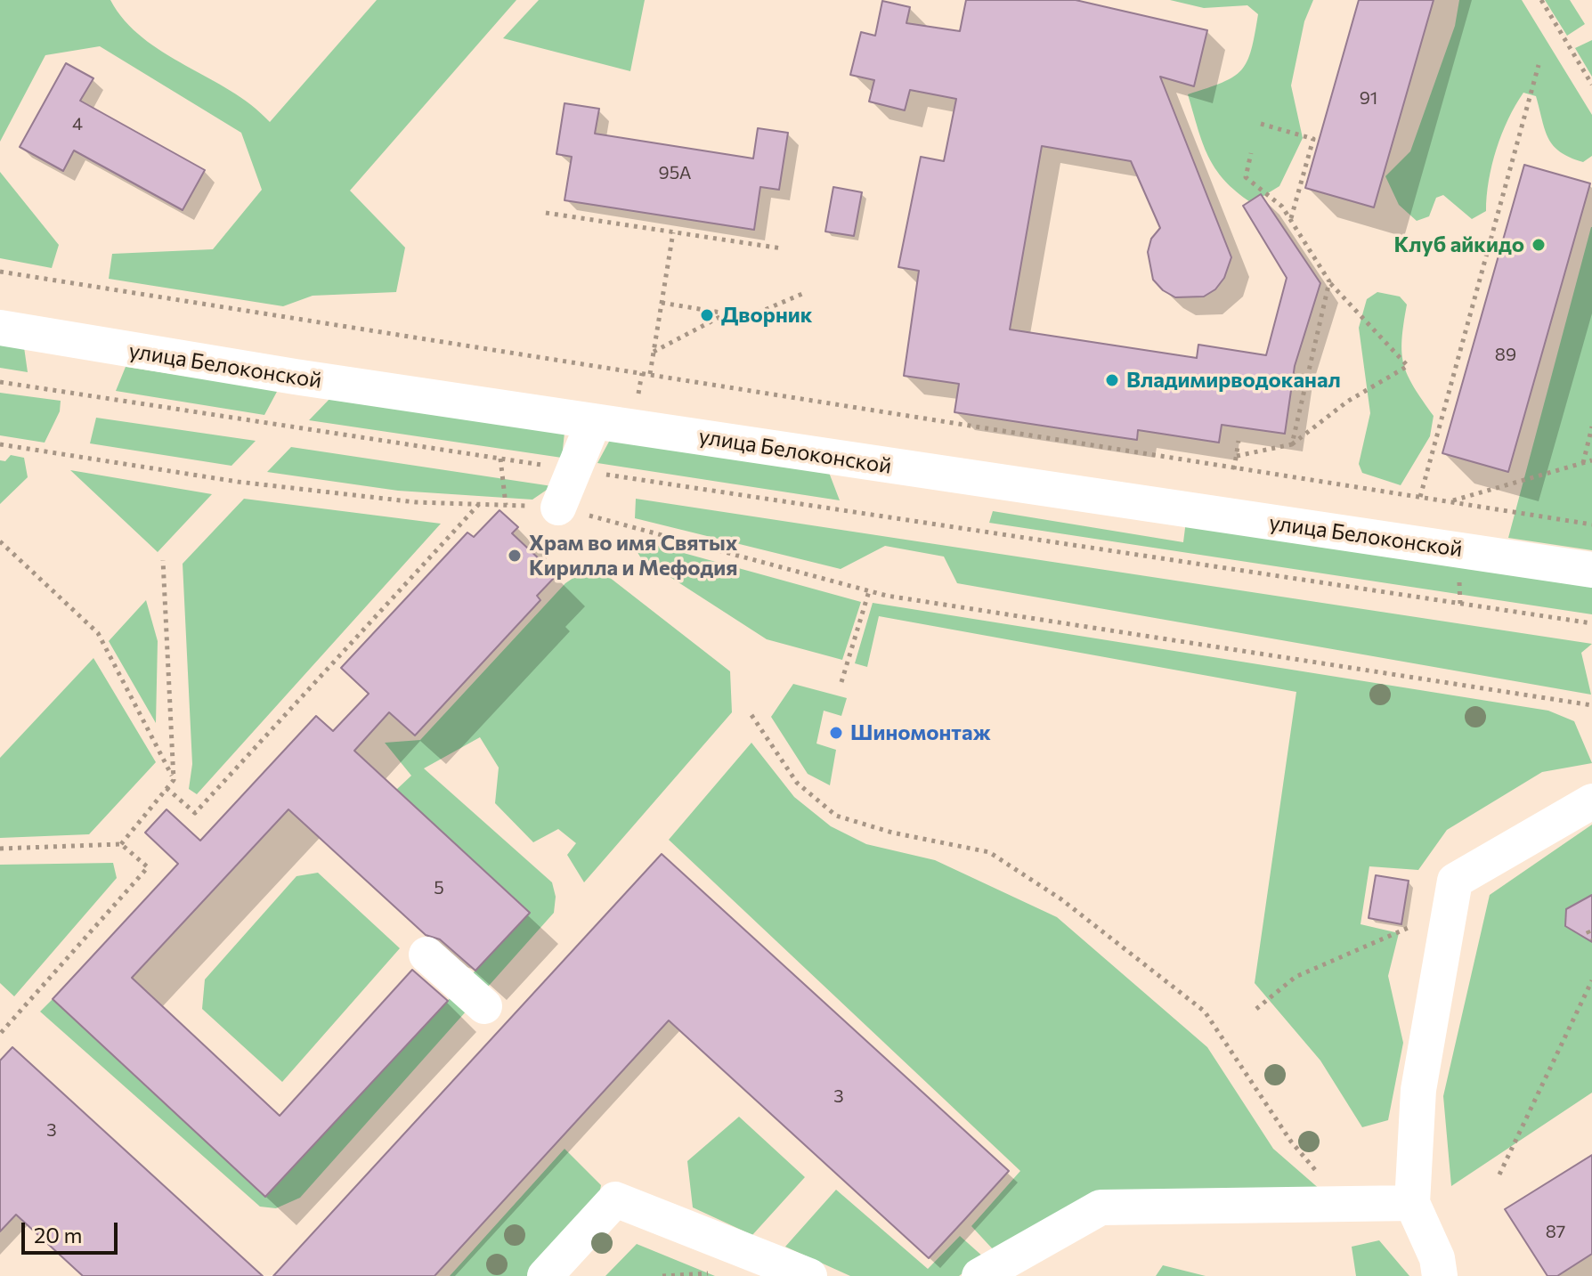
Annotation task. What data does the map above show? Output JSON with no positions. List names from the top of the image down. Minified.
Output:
{"streets":{"street":["улица Белоконской"]},"places":["Клуб айкидо","Дворник","Владимирводоканал","Храм во имя Святых Кирилла и Мефодия","Шиномонтаж"],"house_numbers":["91","4","95А","89","5","3","3","87"],"scale_bar":"20 m"}
